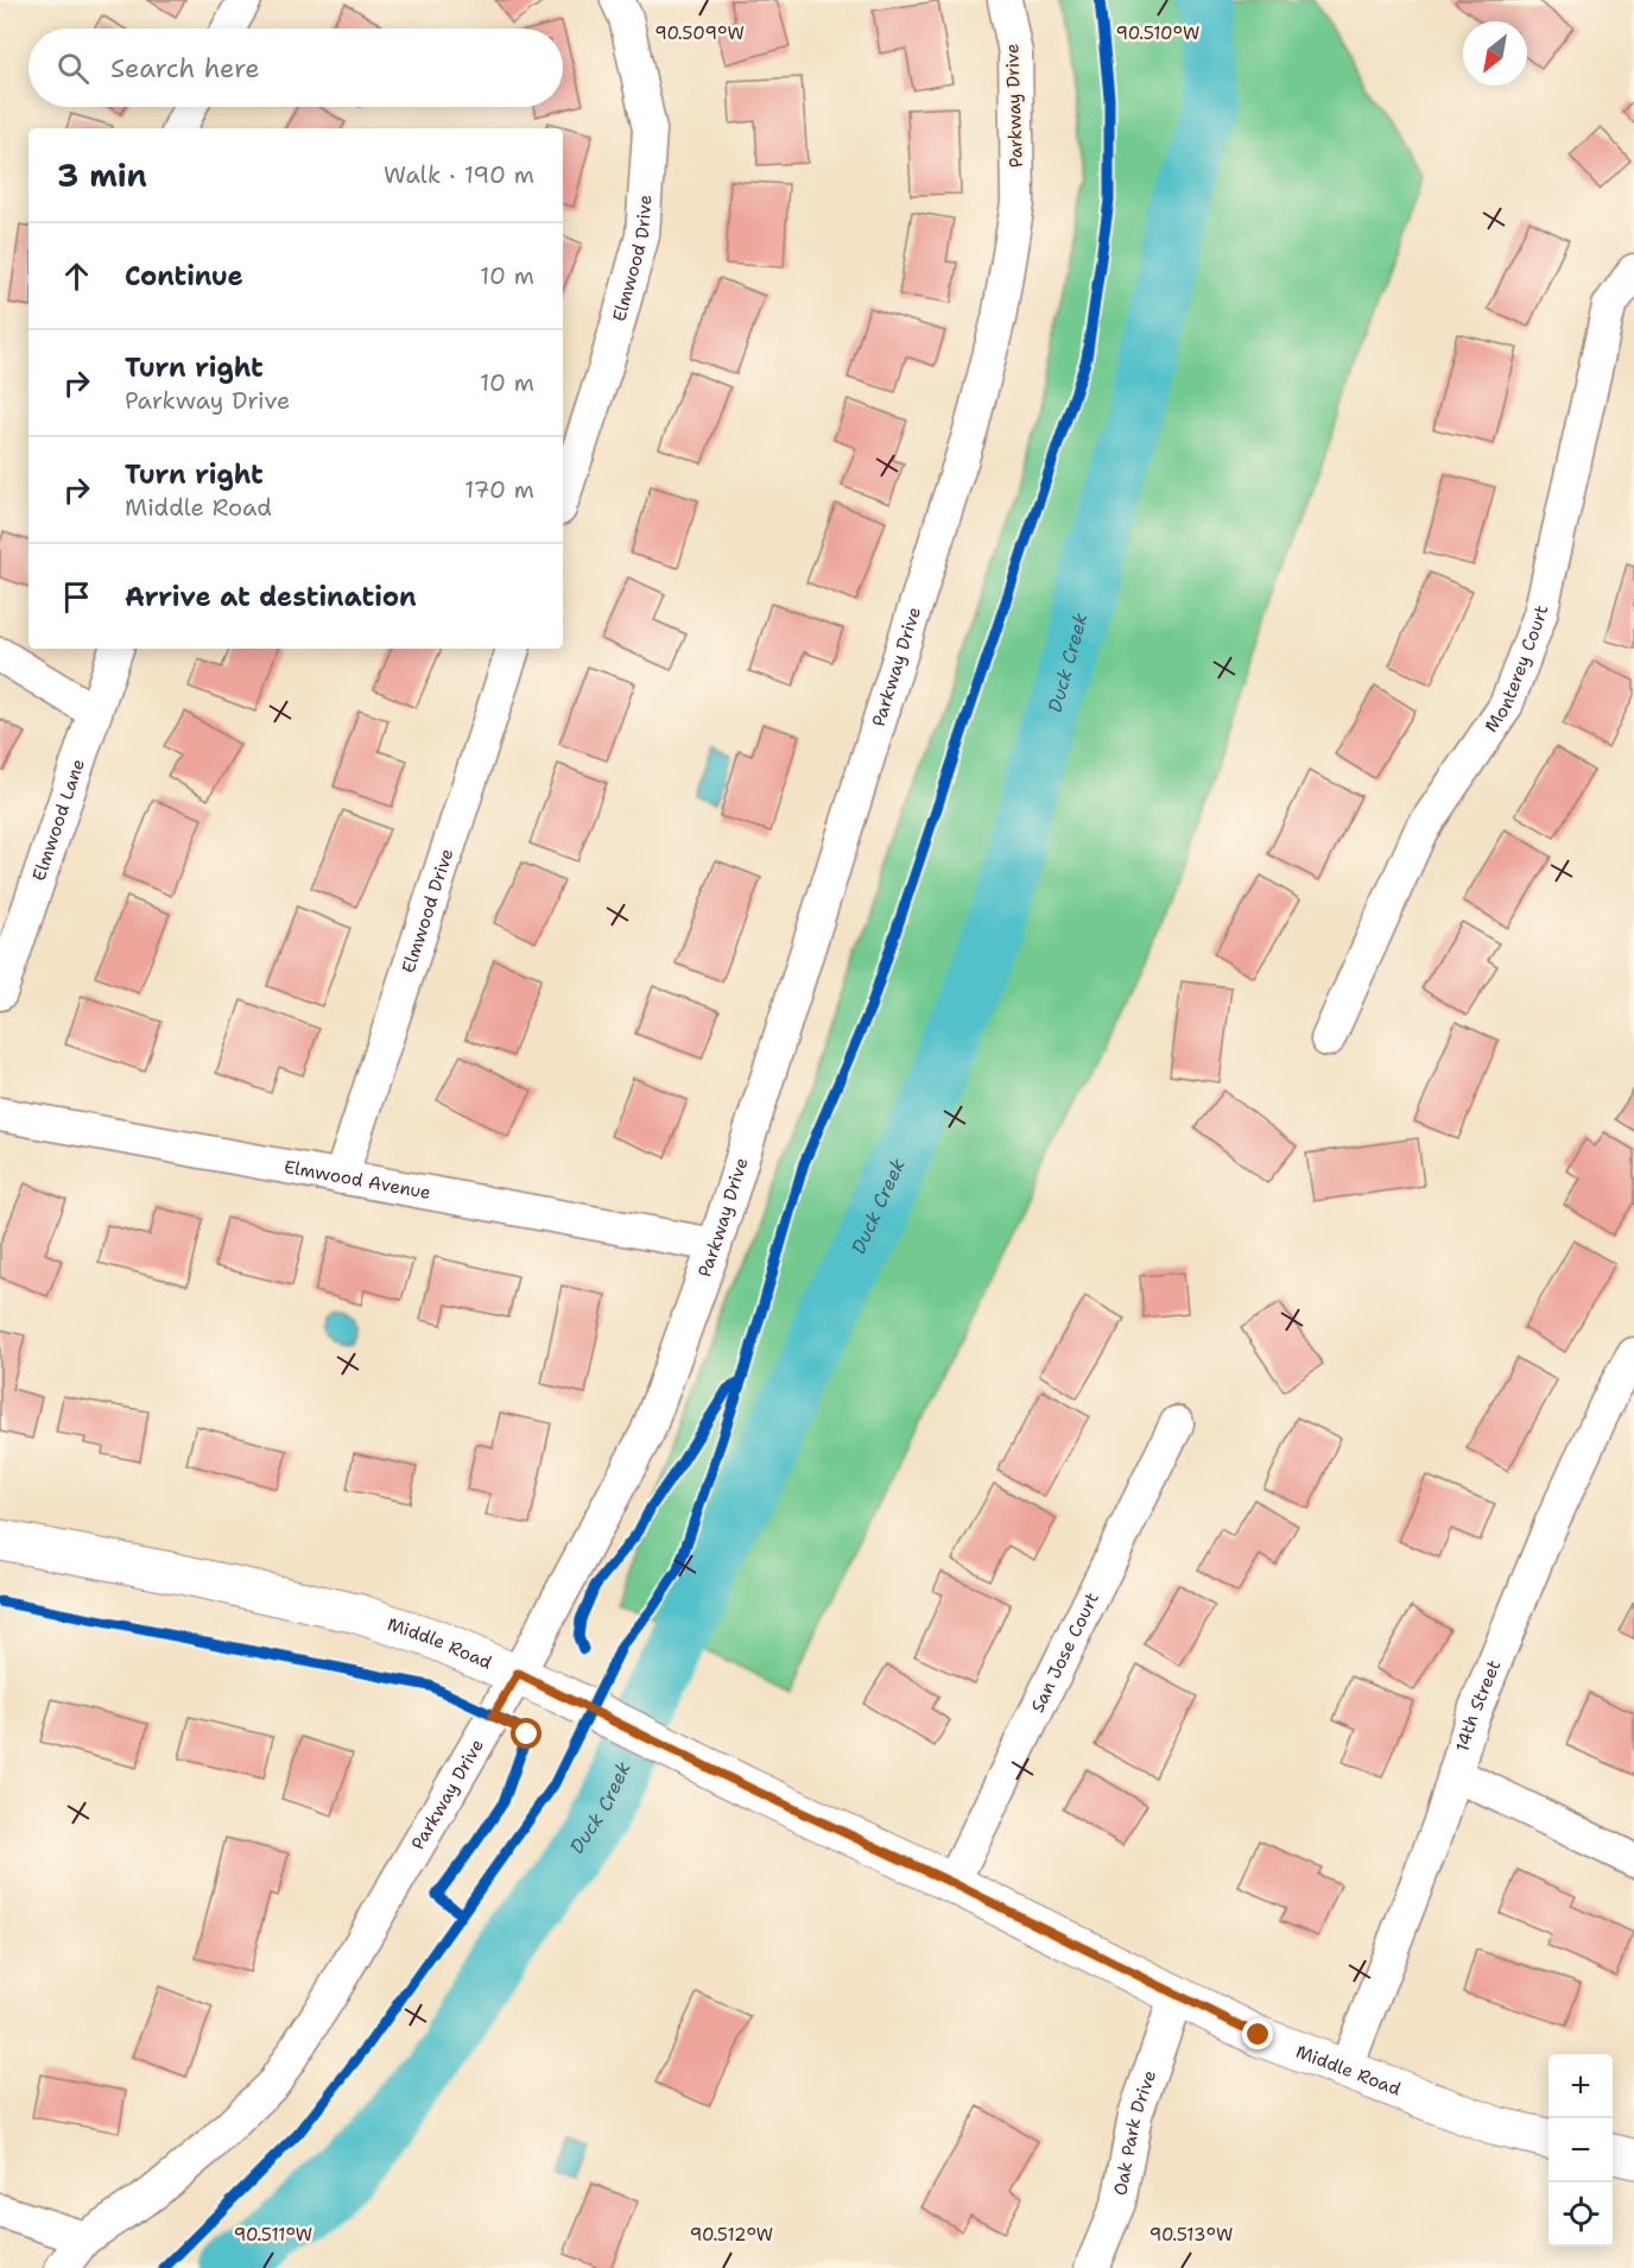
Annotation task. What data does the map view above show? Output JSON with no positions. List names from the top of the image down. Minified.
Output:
{"streets":{"main road":["Middle Road"],"street":["Parkway Drive","Elmwood Drive","Monterey Court","Elmwood Lane","Elmwood Avenue","San Jose Court","14th Street","Oak Park Drive"]},"crossings":[["Parkway Drive","Elmwood Avenue"],["Parkway Drive","Middle Road"],["Elmwood Drive","Elmwood Avenue"],["Middle Road","San Jose Court"],["Middle Road","14th Street"],["Middle Road","Oak Park Drive"]],"water":["Duck Creek"],"north":"bottom left","page":{"search":"Search here","heading":["3 min","Walk · 190 m"],"list":[["Continue","10 m"],["Turn right","Parkway Drive","10 m"],["Turn right","Middle Road","170 m"],"Arrive at destination"],"map_buttons":["+","−"]},"coordinates":["90.509°W","90.510°W","90.511°W","90.512°W","90.513°W"]}
